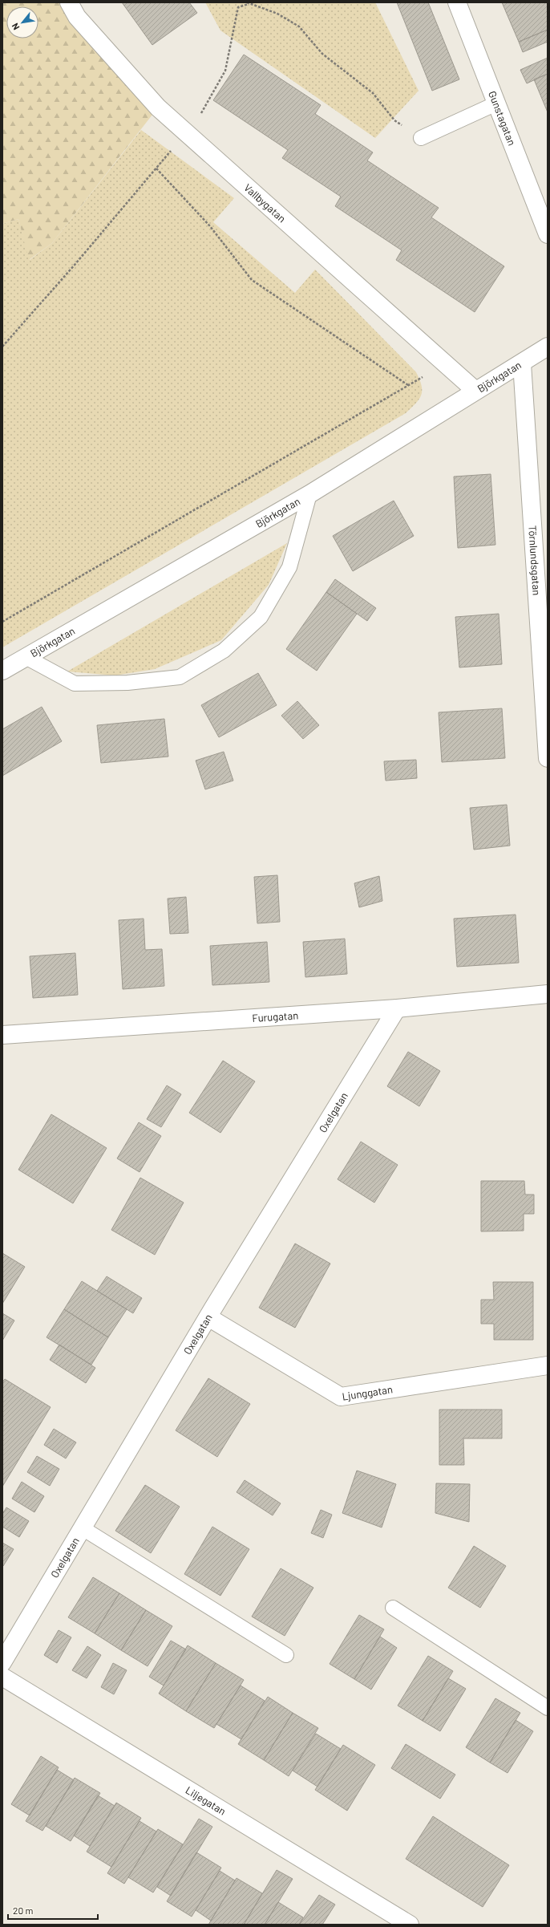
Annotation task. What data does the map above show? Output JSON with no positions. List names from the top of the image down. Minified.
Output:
{"streets":{"street":["Gunstagatan","Vallbygatan","Björkgatan","Törnlundsgatan","Furugatan","Oxelgatan","Ljunggatan","Liljegatan"]},"crossings":[["Vallbygatan","Björkgatan"],["Björkgatan","Törnlundsgatan"],["Furugatan","Oxelgatan"],["Oxelgatan","Ljunggatan"]],"scale_bar":"20 m","north":"bottom left"}
